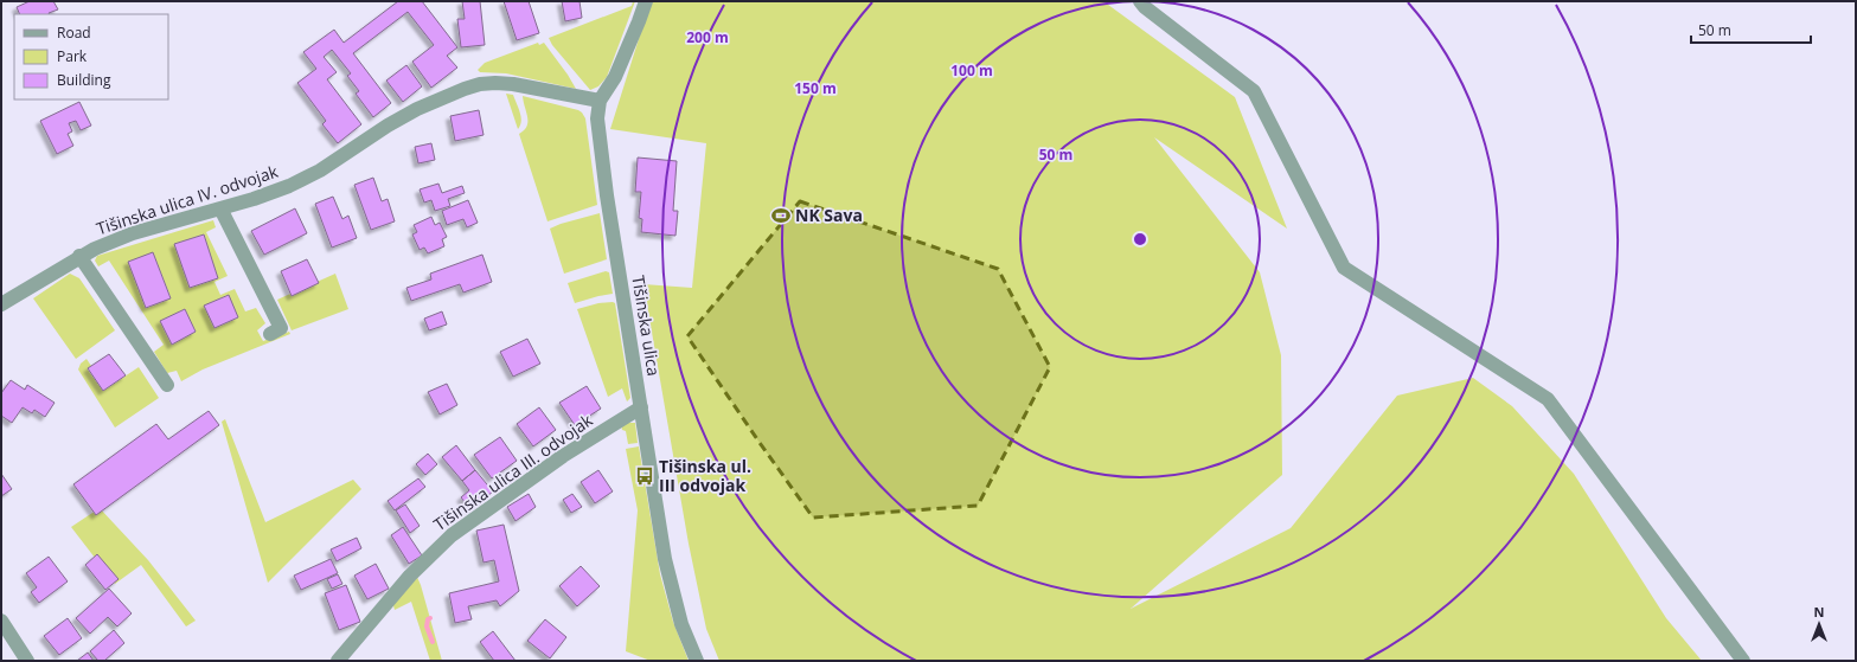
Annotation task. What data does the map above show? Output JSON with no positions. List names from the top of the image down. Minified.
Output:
{"streets":{"street":["Tišinska ulica IV. odvojak","Tišinska ulica","Tišinska ulica III. odvojak"]},"crossings":[["Tišinska ulica IV. odvojak","Tišinska ulica"],["Tišinska ulica","Tišinska ulica III. odvojak"]],"places":{"sports":["NK Sava"],"bus stop":["Tišinska ul. III odvojak"]},"legend":["Road","Park","Building"],"scale_bar":"50 m","north":"top","rings":["200 m","100 m","150 m","50 m"]}
